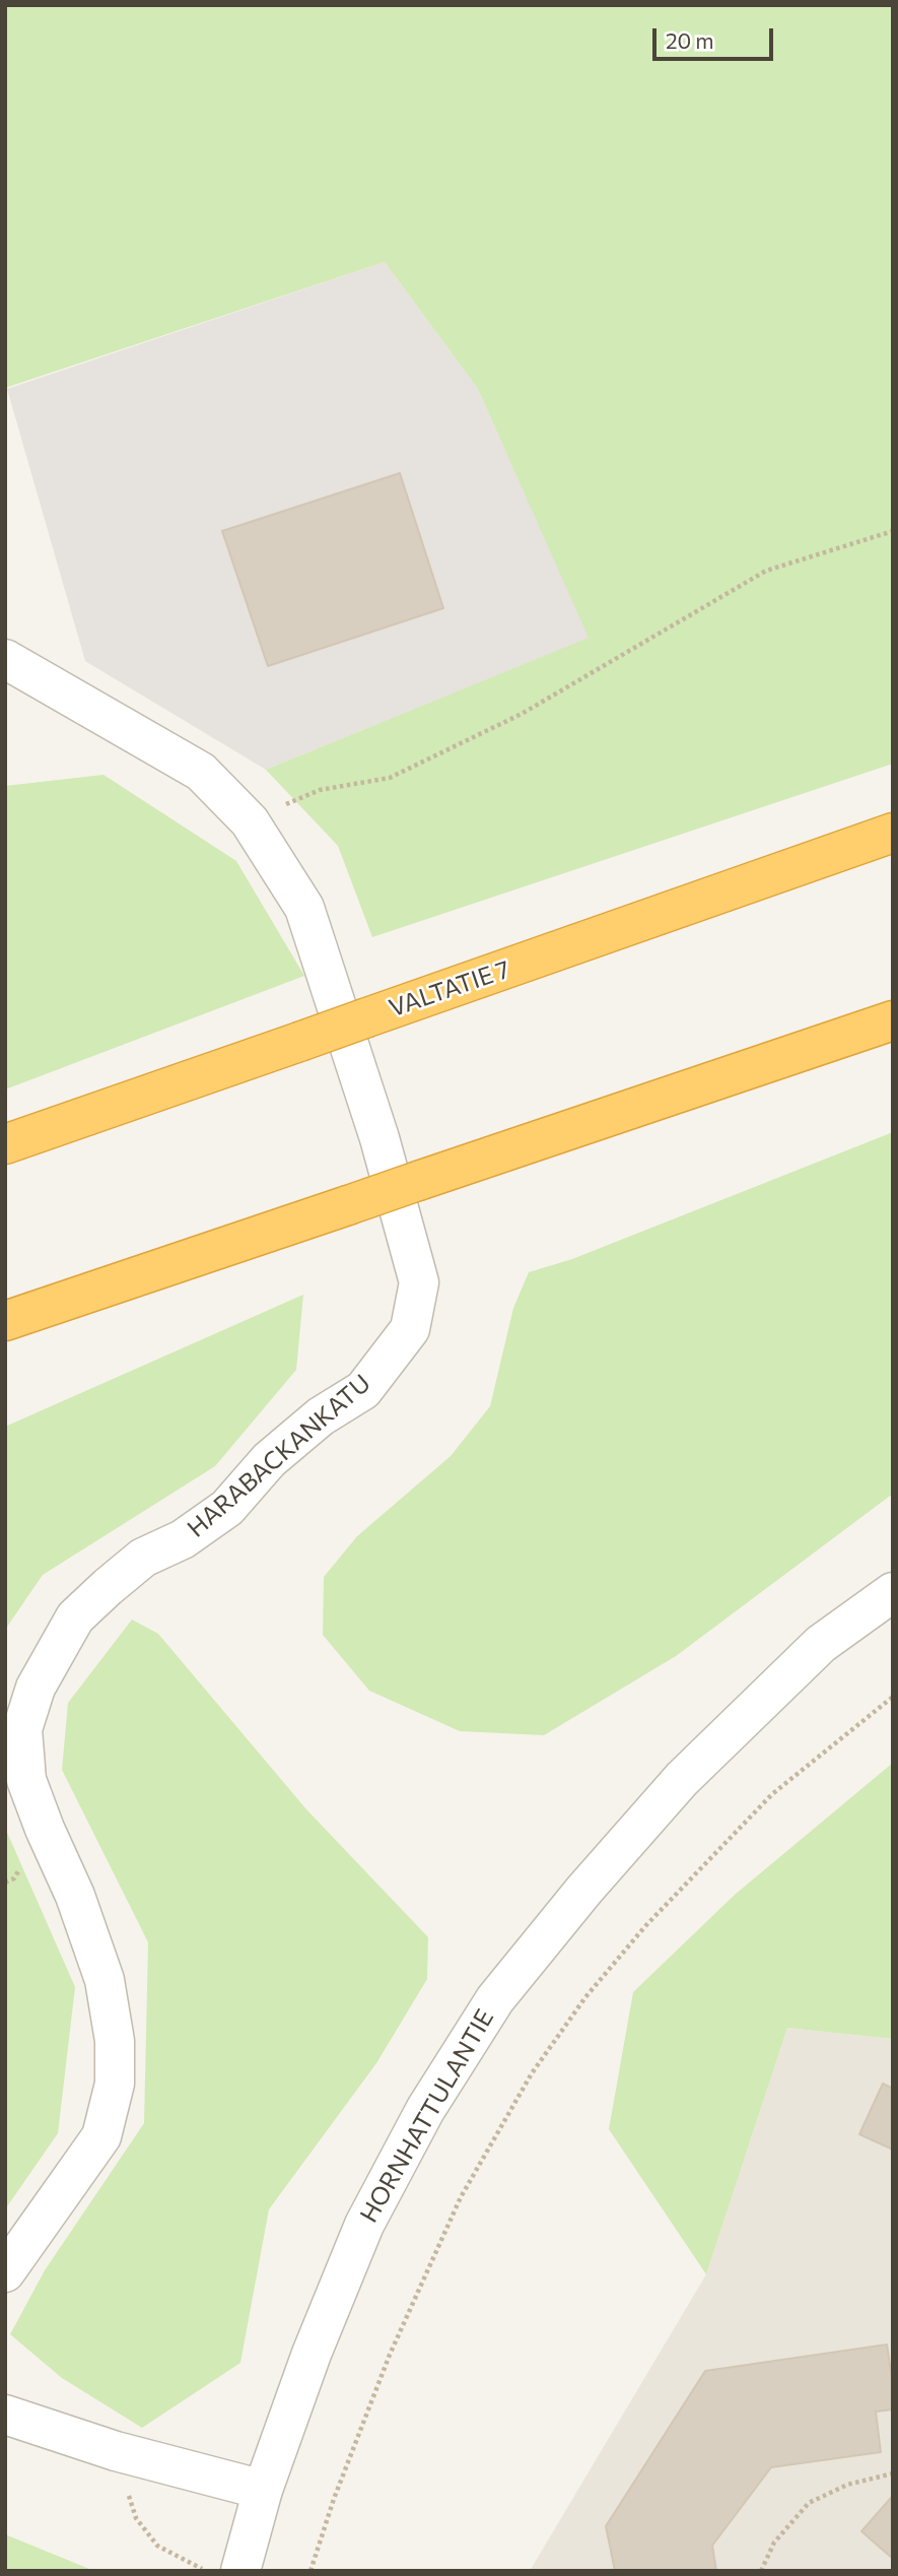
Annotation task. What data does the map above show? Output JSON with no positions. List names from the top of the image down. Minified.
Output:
{"streets":{"highway":["VALTATIE 7"],"street":["HARABACKANKATU","HORNHATTULANTIE"]},"scale_bar":"20 m"}
